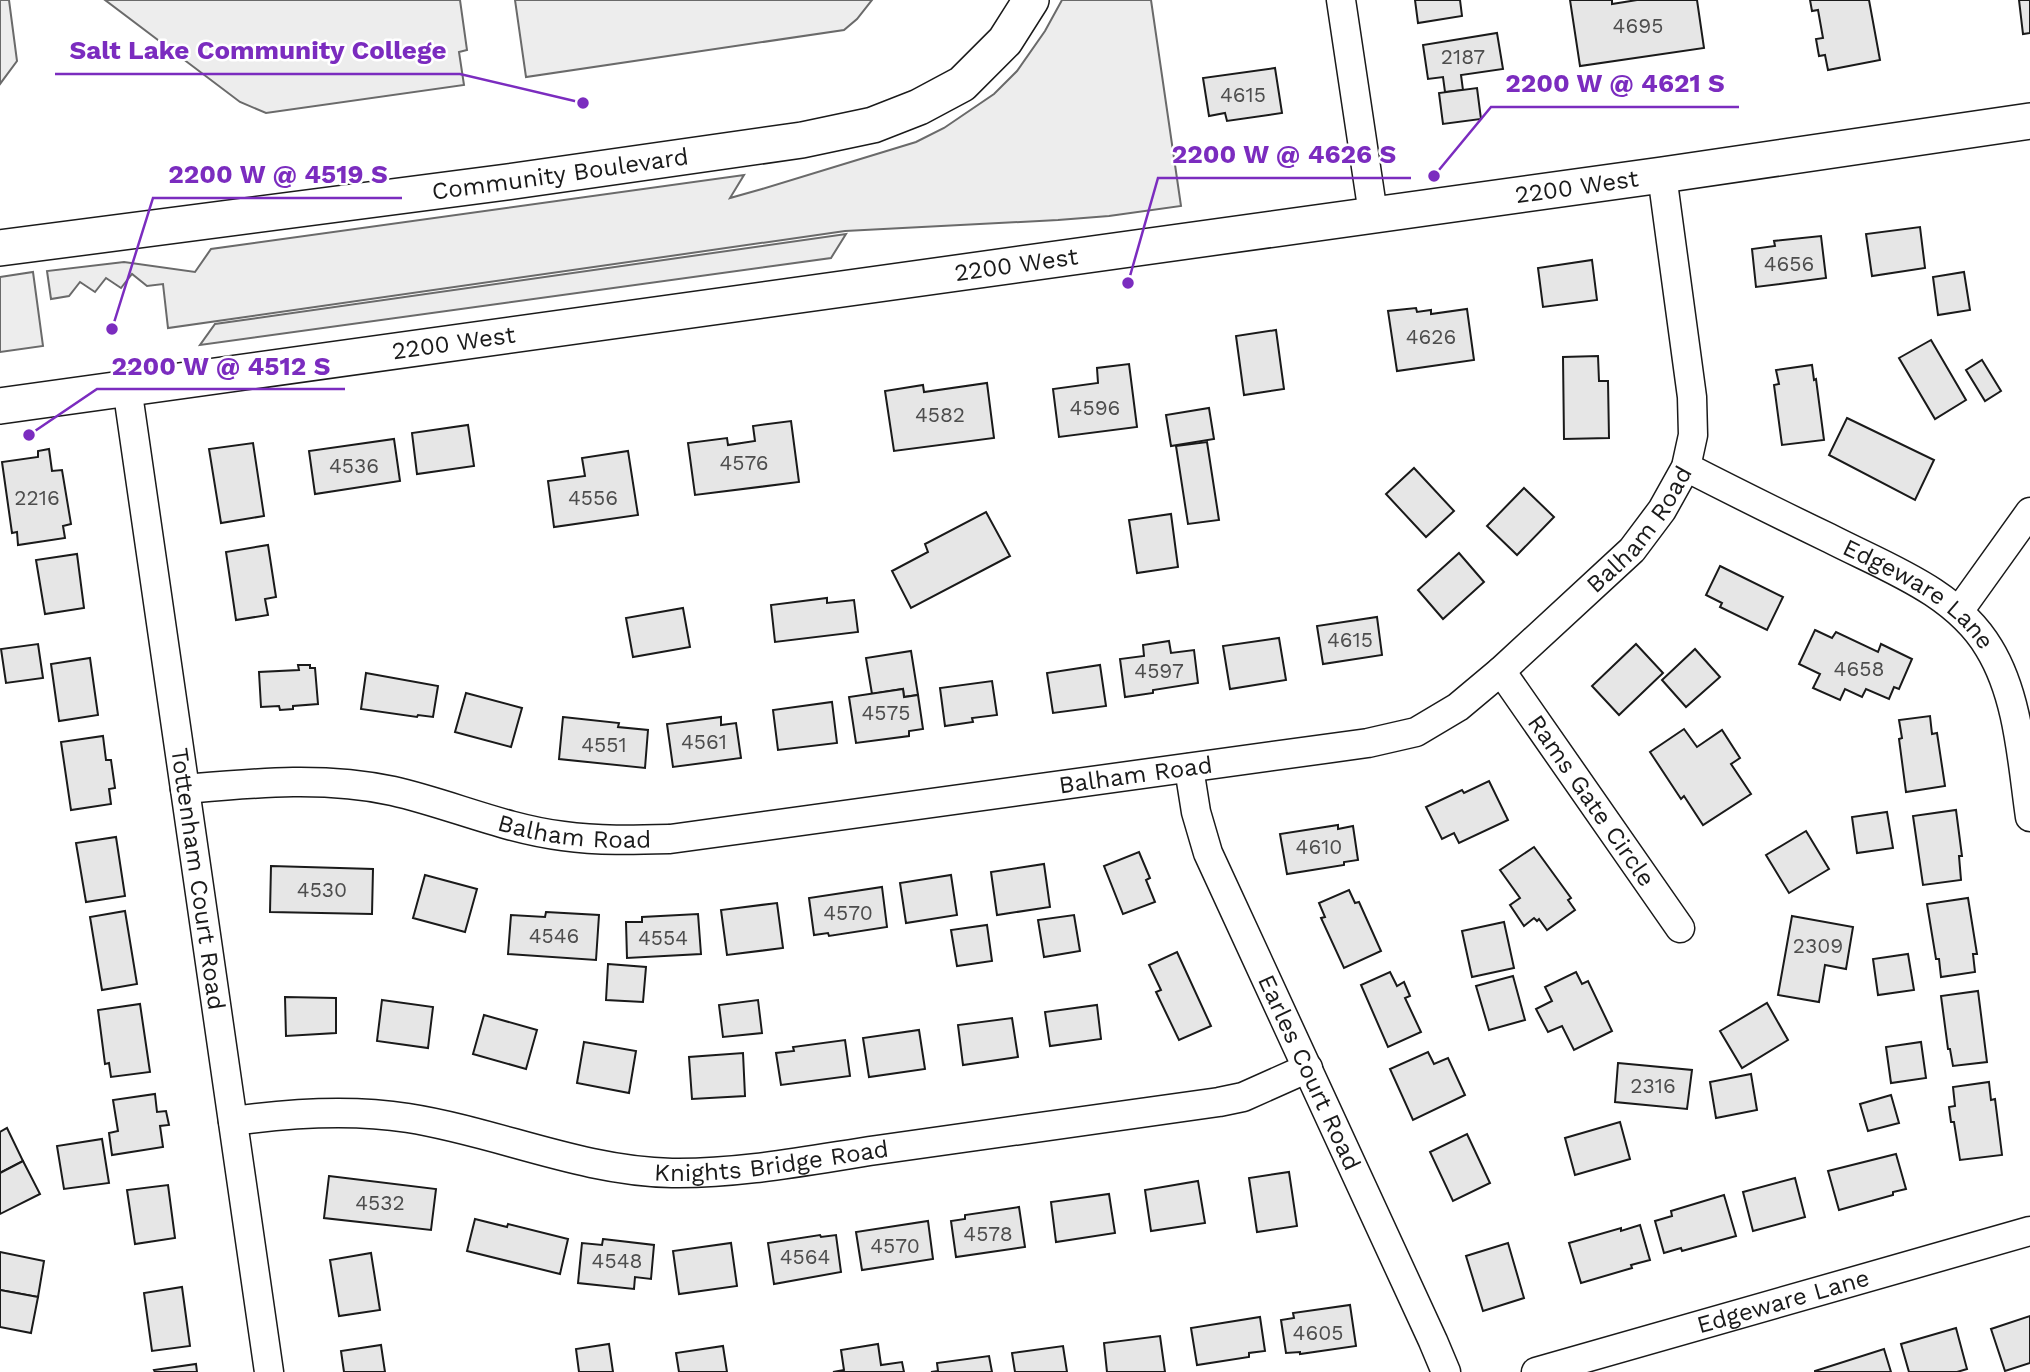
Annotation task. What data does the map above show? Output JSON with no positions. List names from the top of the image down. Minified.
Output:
{"streets":{"street":["Community Boulevard","2200 West","Balham Road","Edgeware Lane","Rams Gate Circle","Tottenham Court Road","Earles Court Road","Knights Bridge Road"]},"crossings":[["2200 West","Balham Road"],["2200 West","Tottenham Court Road"],["Balham Road","Edgeware Lane"],["Balham Road","Rams Gate Circle"],["Balham Road","Tottenham Court Road"],["Balham Road","Earles Court Road"],["Tottenham Court Road","Knights Bridge Road"],["Earles Court Road","Knights Bridge Road"]],"places":["Salt Lake Community College","2200 W @ 4621 S","2200 W @ 4626 S","2200 W @ 4519 S","2200 W @ 4512 S"],"house_numbers":["4695","2187","4615","4656","4626","4596","4582","4576","4536","2216","4556","4615","4658","4597","4575","4561","4551","4610","4530","4570","4546","4554","2309","2316","4532","4578","4570","4564","4548","4605"]}
